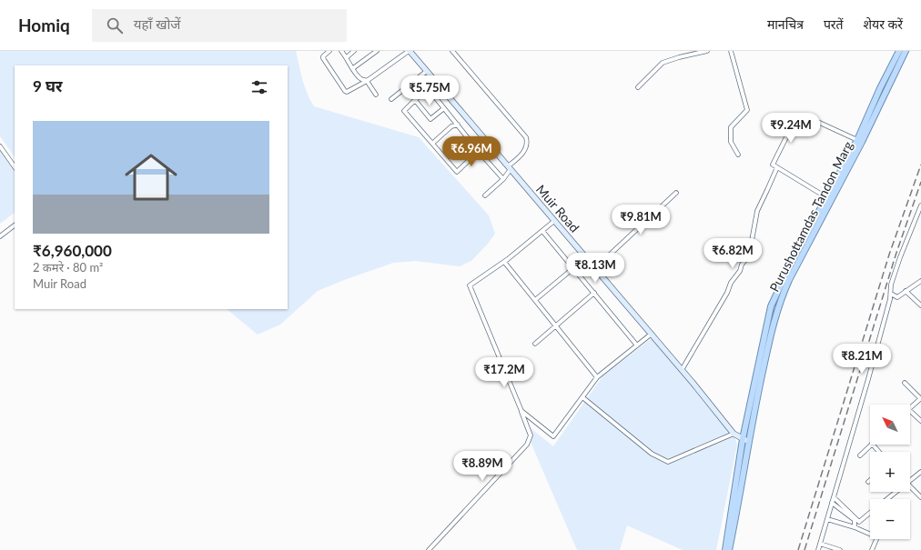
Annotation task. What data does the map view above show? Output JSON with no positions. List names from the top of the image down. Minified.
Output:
{"streets":{"main road":["Muir Road","Purushottamdas Tandon Marg"]},"crossings":[["Muir Road","Purushottamdas Tandon Marg"]],"north":"top left","page":{"header":"Homiq","search":"यहाँ खोजें","nav":["मानचित्र","परतें","शेयर करें"],"heading":"9 घर","price":["₹5.75M","₹9.24M","₹6.96M","₹9.81M","₹6.82M","₹8.13M","₹8.21M","₹17.2M","₹8.89M"],"list":[{"name":"₹6,960,000","note":"2 कमरे · 80 m² · Muir Road"}],"map_buttons":["+","−"]}}
